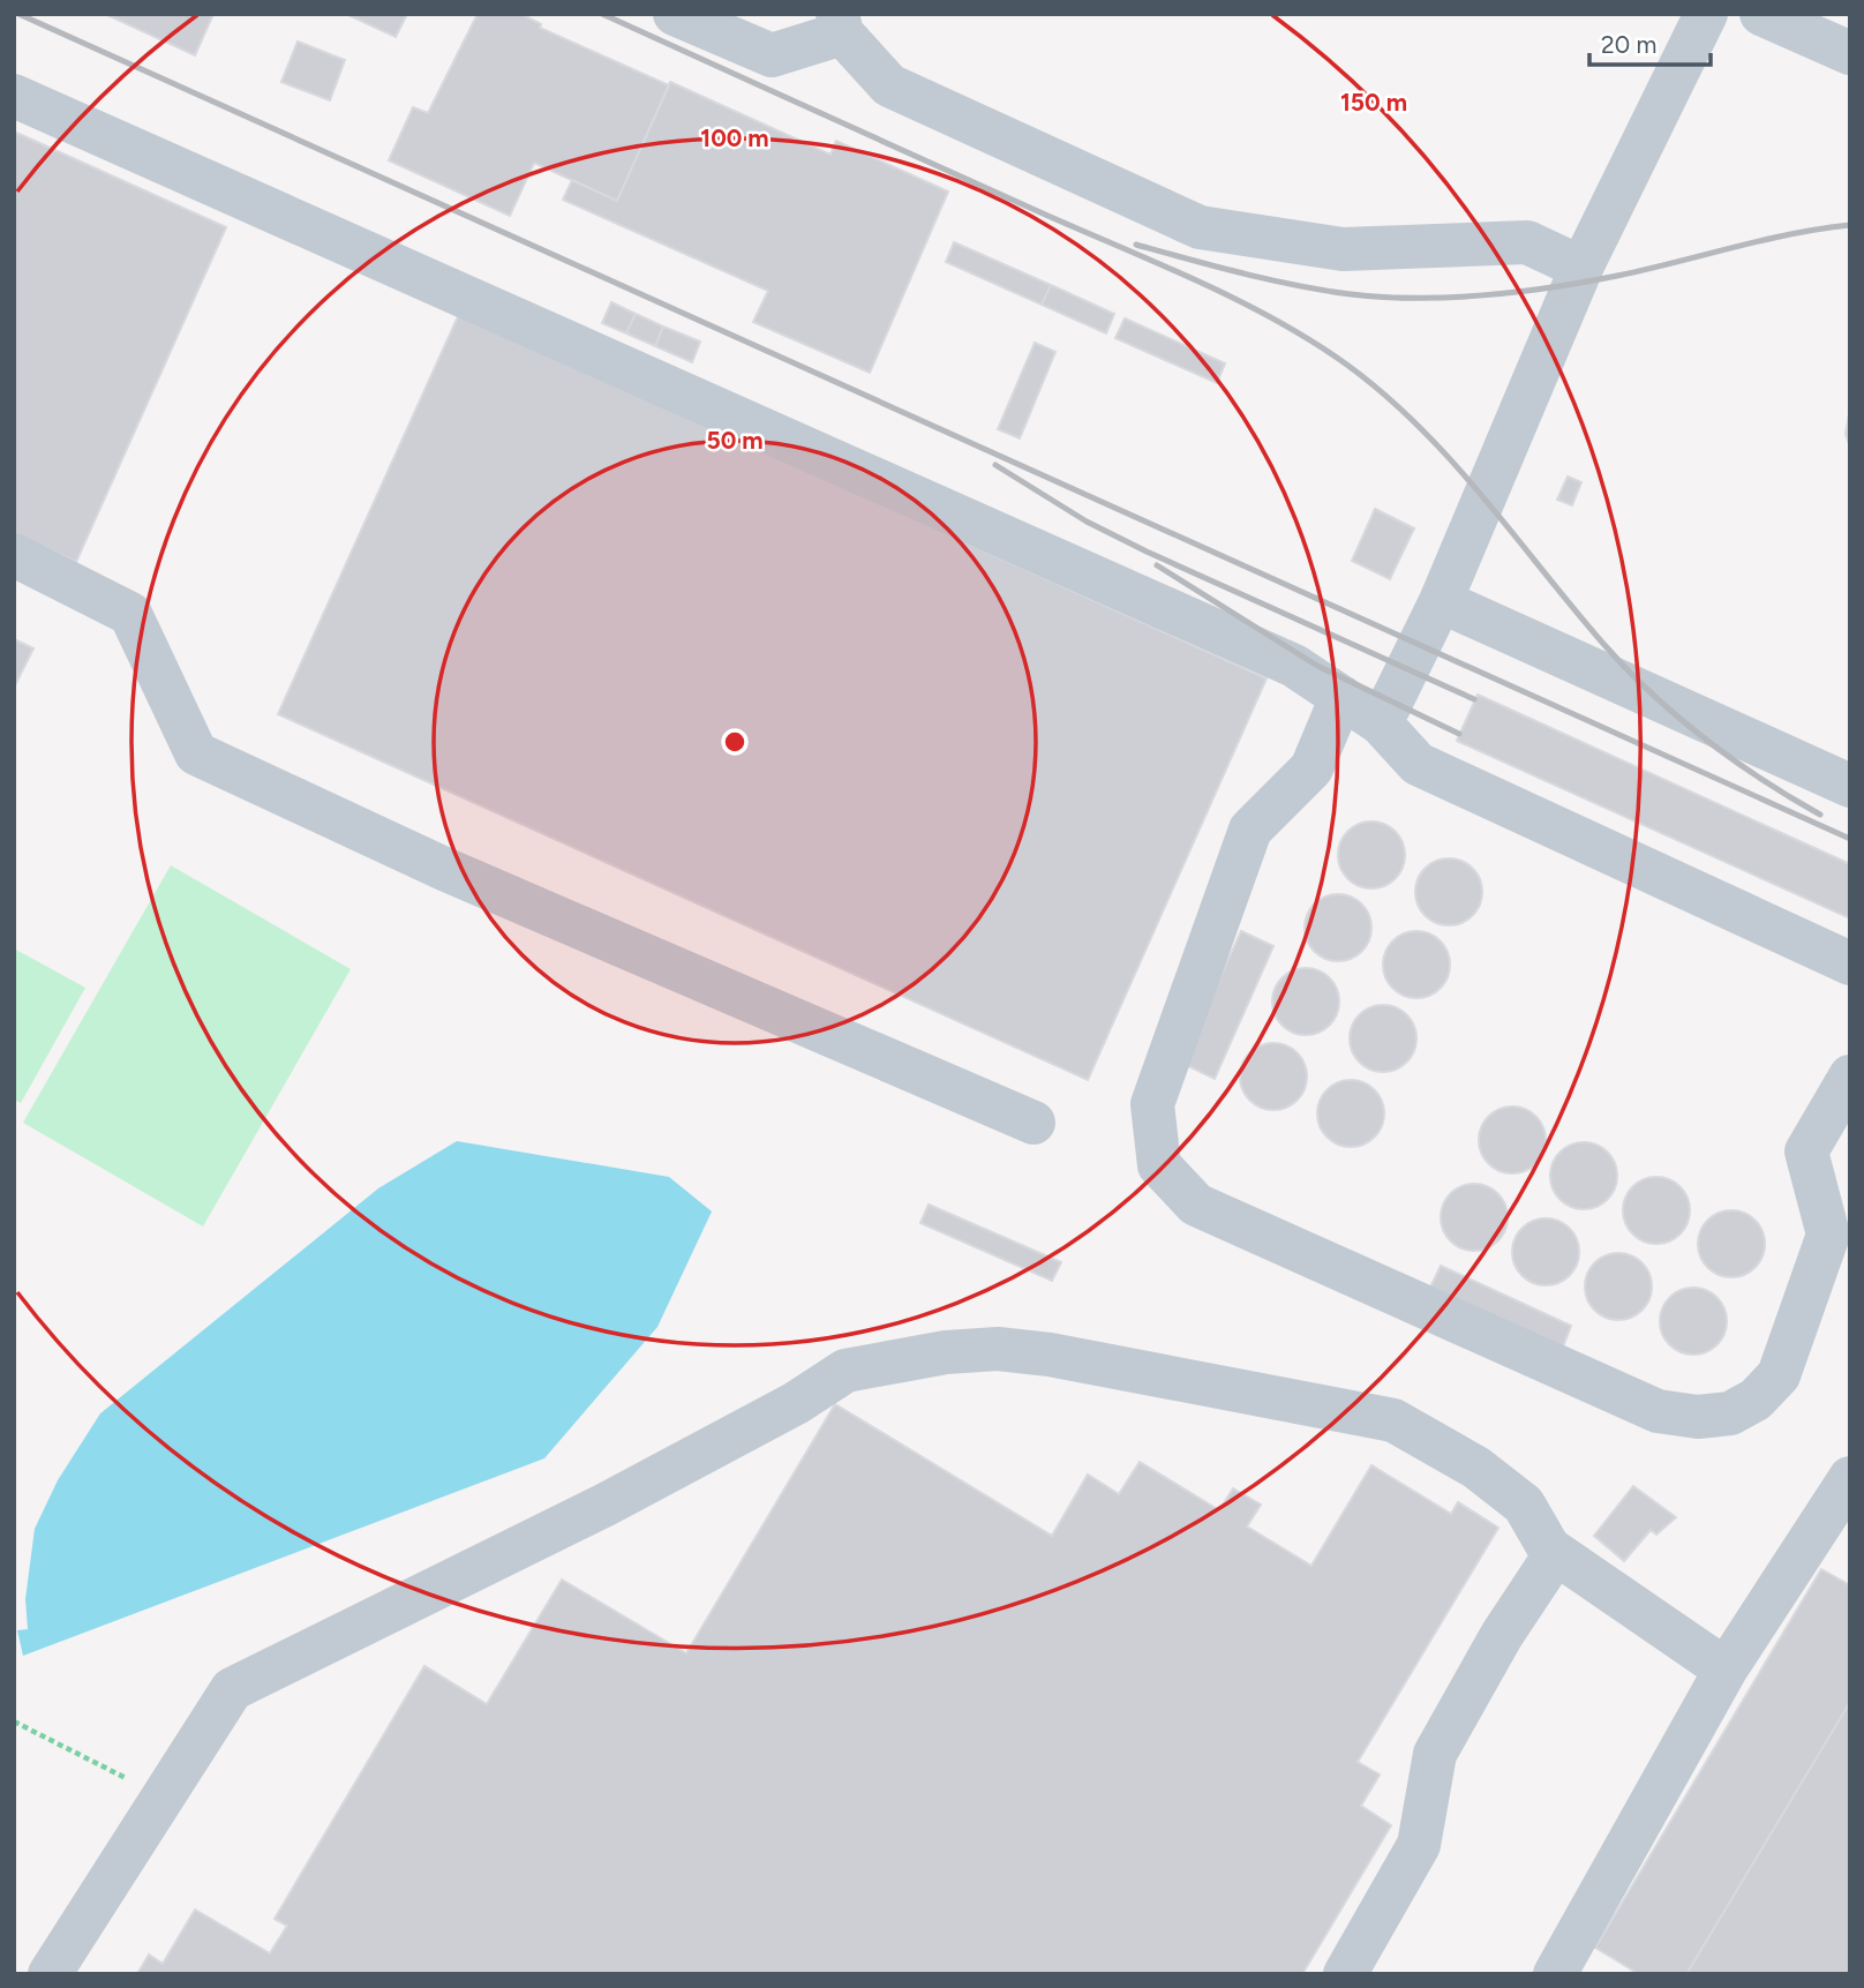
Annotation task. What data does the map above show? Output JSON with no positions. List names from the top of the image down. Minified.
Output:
{"scale_bar":"20 m","rings":["150 m","100 m","50 m"]}
